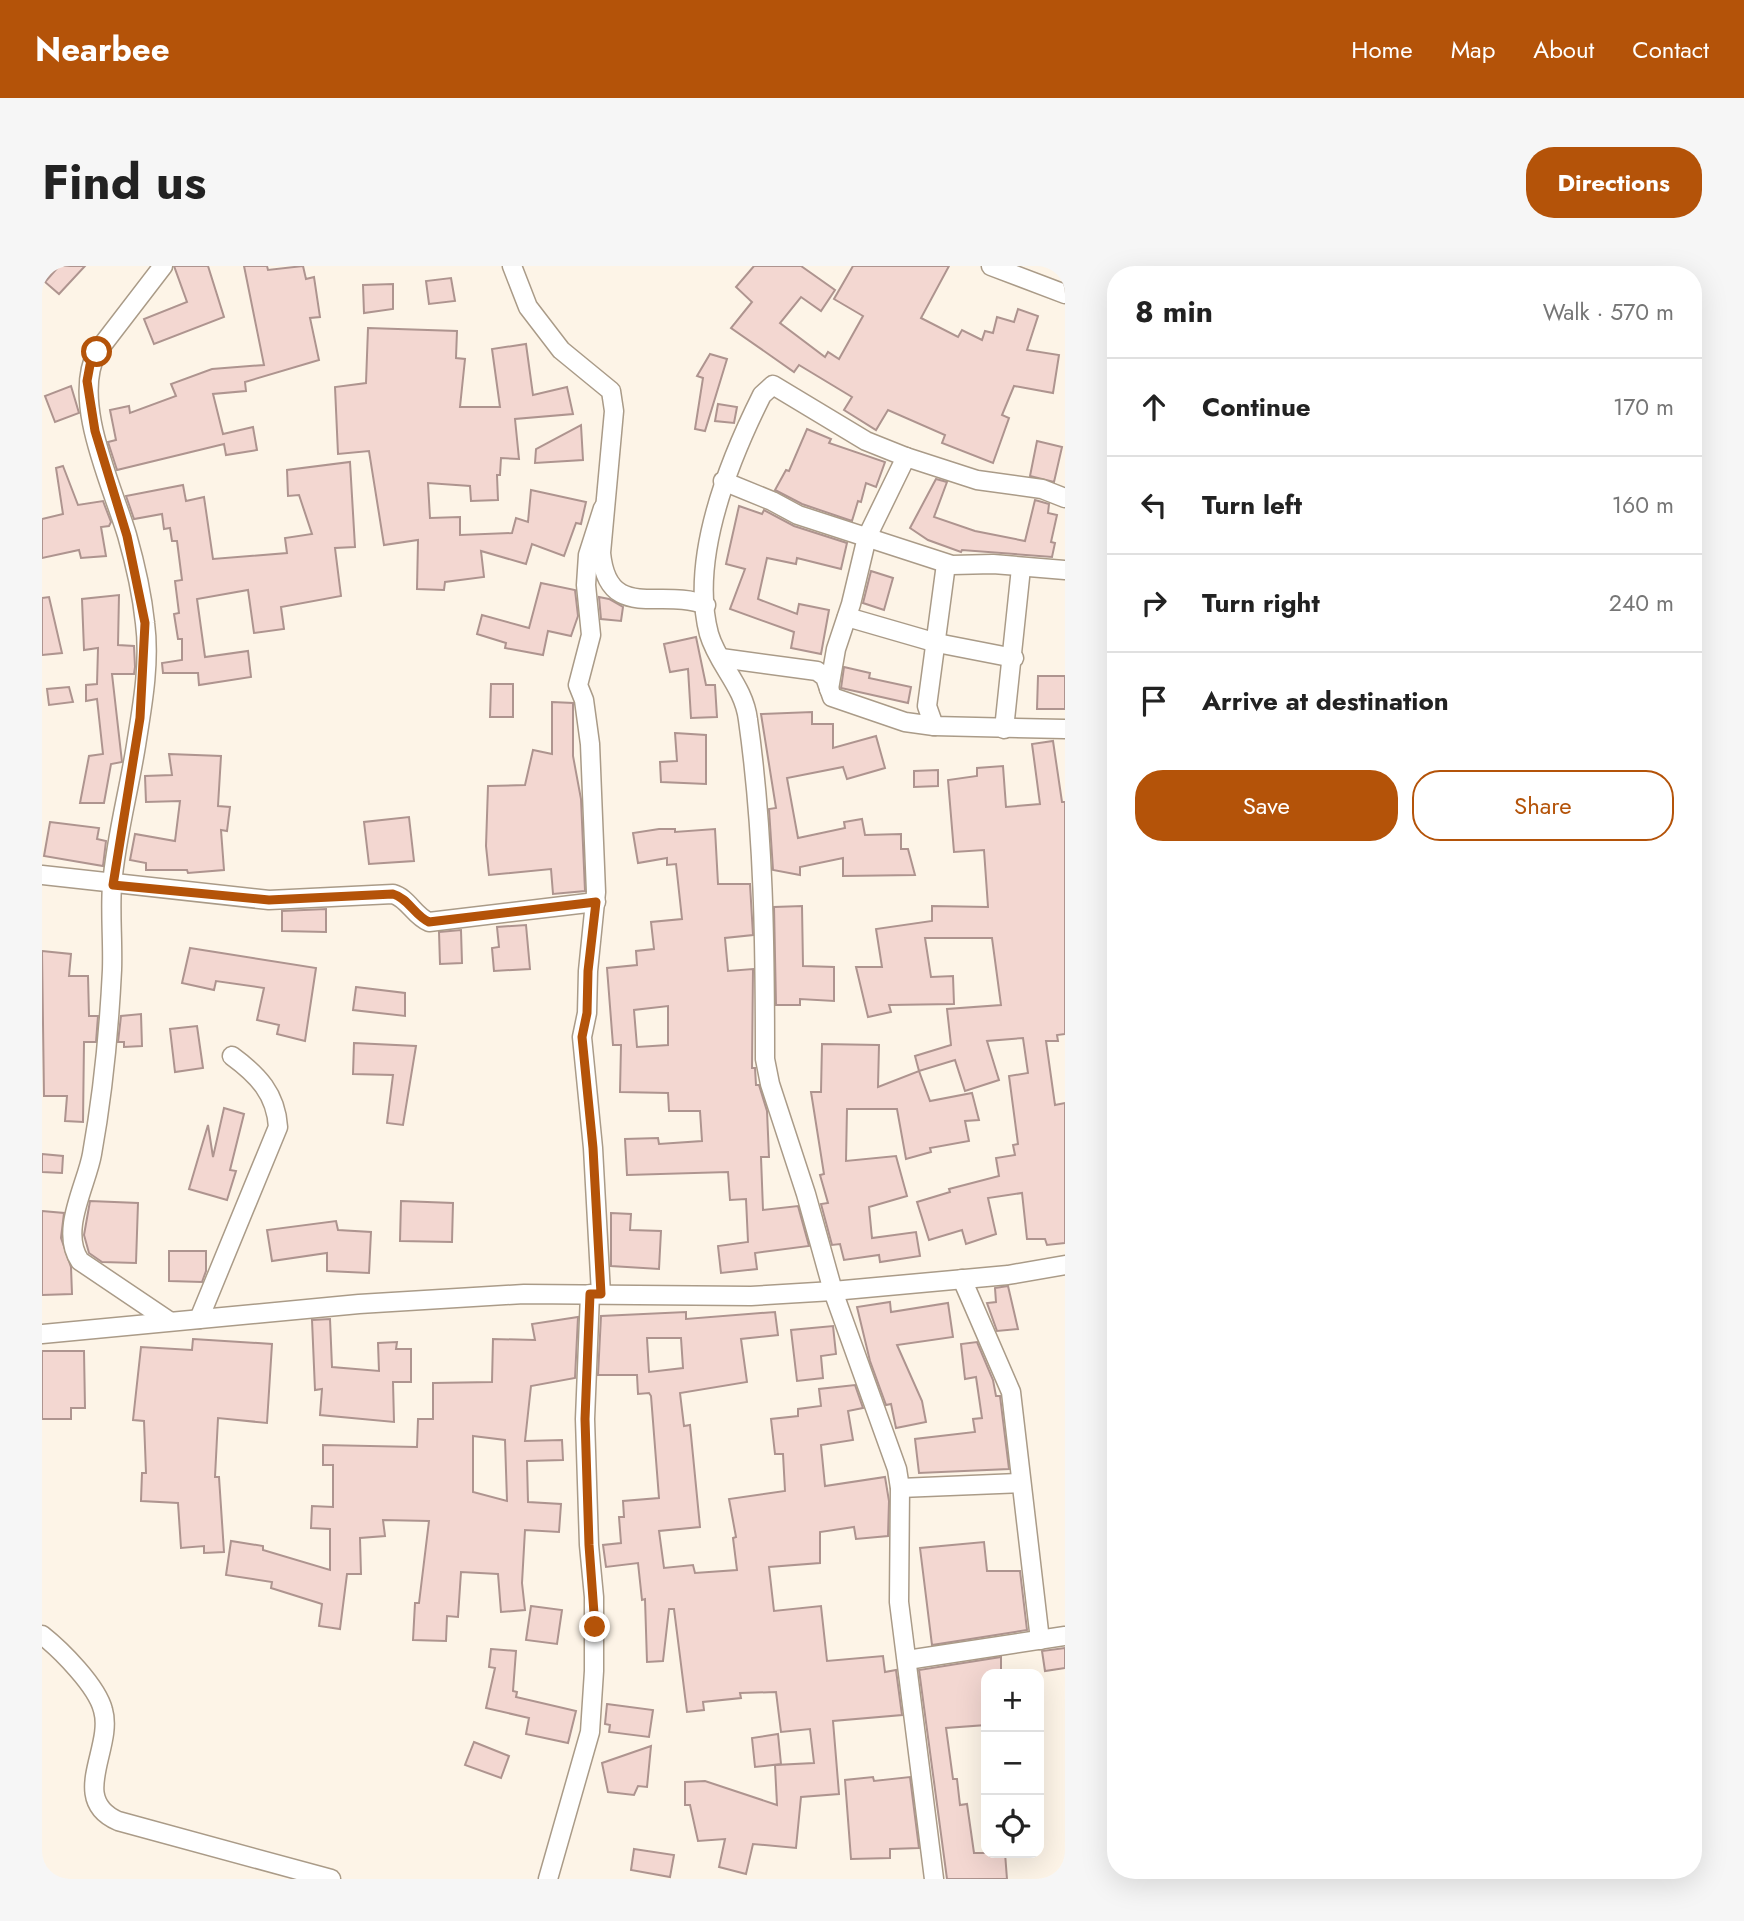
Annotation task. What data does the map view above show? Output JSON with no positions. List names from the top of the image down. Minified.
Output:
{"page":{"header":"Nearbee","nav":["Home","Map","About","Contact"],"title":"Find us","buttons":["Directions",["Save","Share"]],"heading":["8 min","Walk · 570 m"],"list":[["Continue","170 m"],["Turn left","160 m"],["Turn right","240 m"],"Arrive at destination"],"map_buttons":["+","−"]}}
